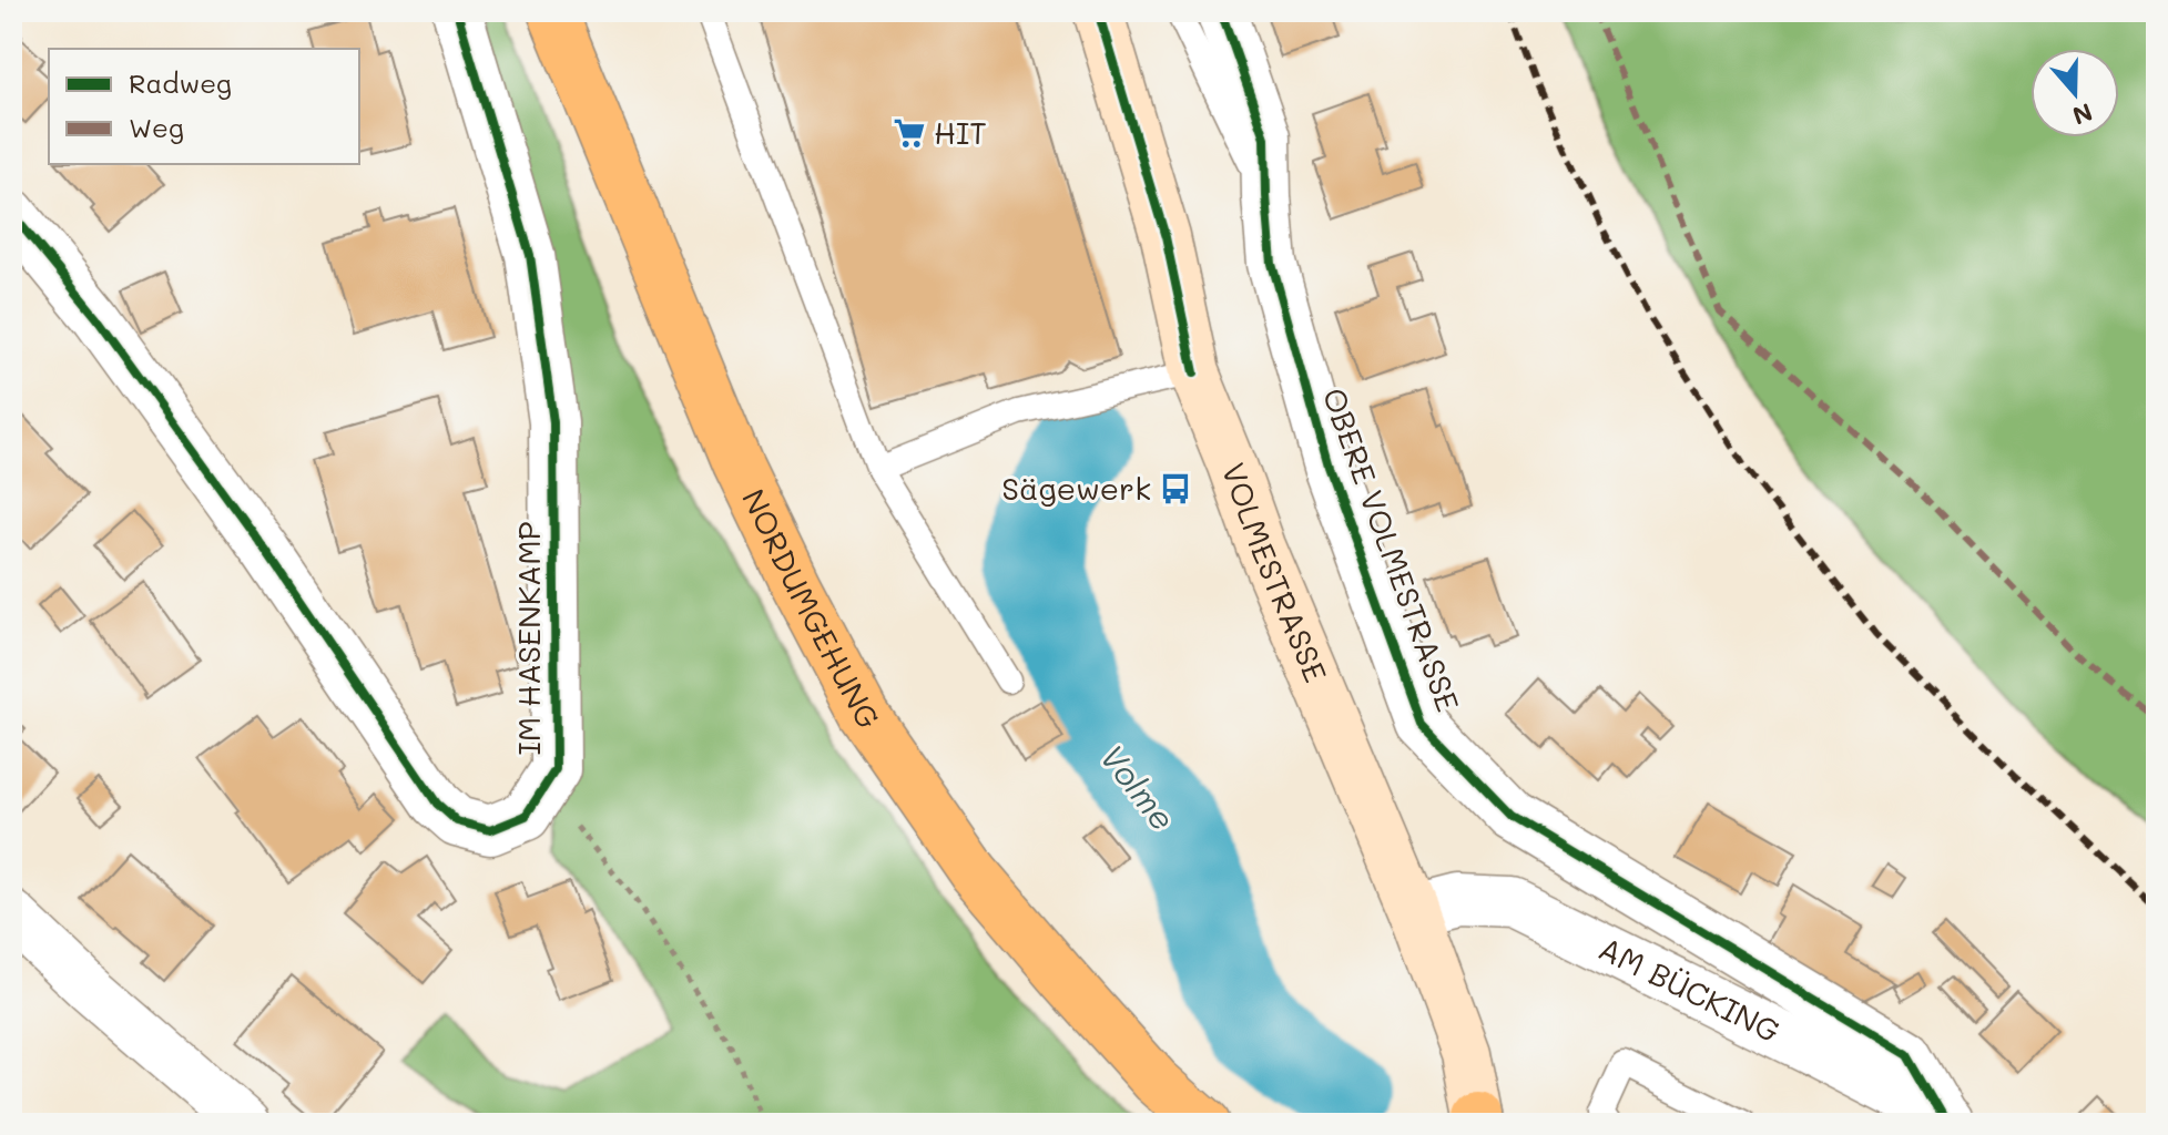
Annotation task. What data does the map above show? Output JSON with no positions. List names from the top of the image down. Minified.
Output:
{"streets":{"main road":["VOLMESTRASSE","NORDUMGEHUNG"],"street":["OBERE VOLMESTRASSE","IM HASENKAMP","AM BÜCKING"]},"crossings":[["OBERE VOLMESTRASSE","AM BÜCKING"],["VOLMESTRASSE","AM BÜCKING"]],"water":["Volme"],"places":{"supermarket":["HIT"],"bus stop":["Sägewerk"]},"legend":["Radweg","Weg"],"north":"bottom"}
